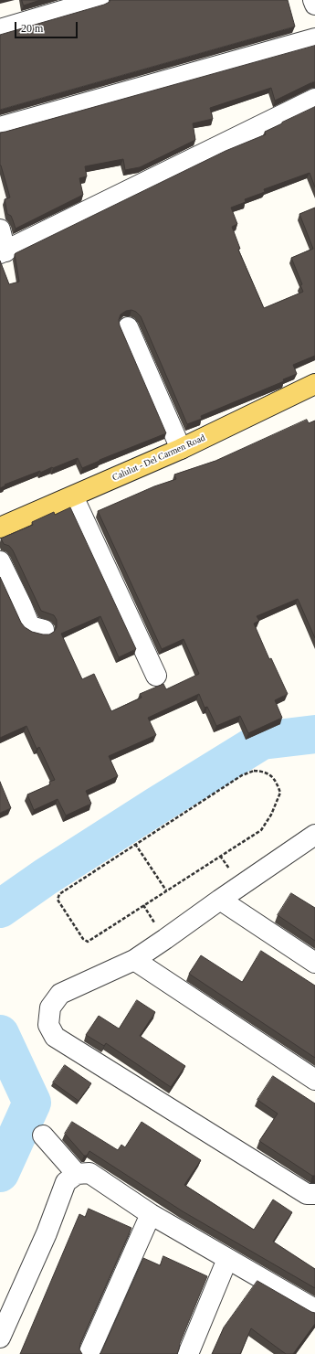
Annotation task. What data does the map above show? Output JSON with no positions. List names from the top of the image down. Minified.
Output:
{"streets":{"main road":["Calulut - Del Carmen Road"]},"scale_bar":"20 m"}
